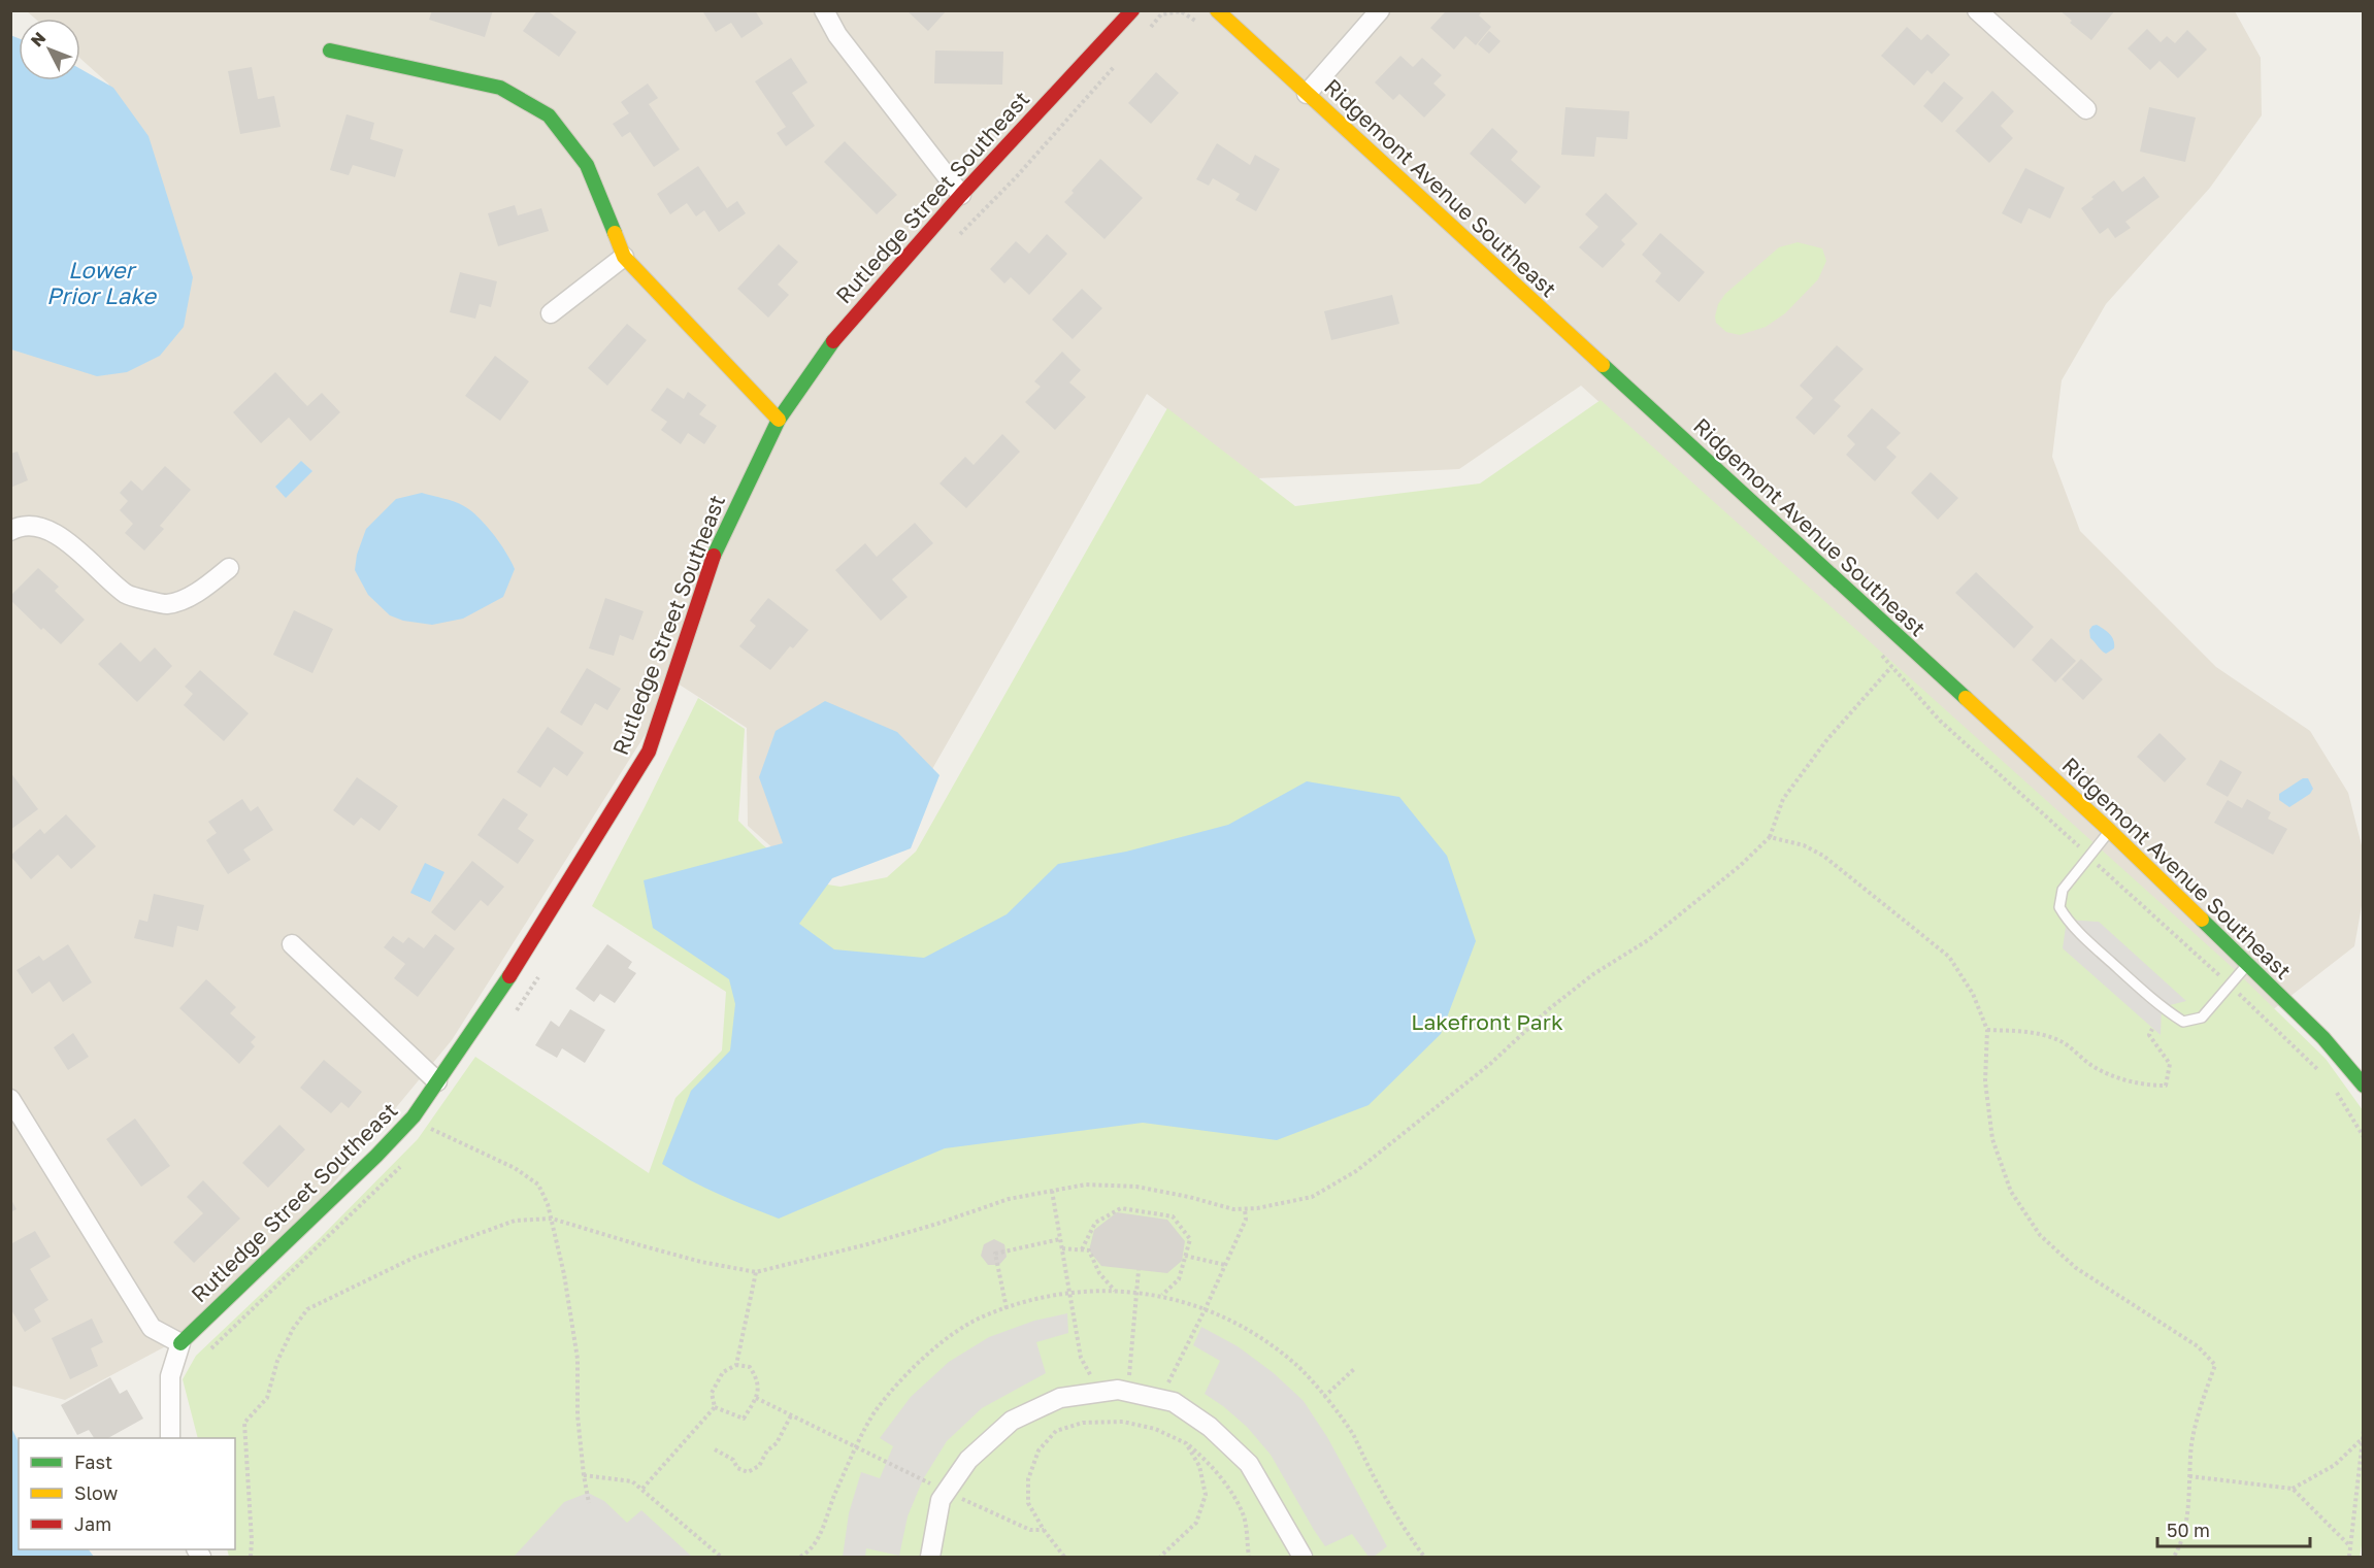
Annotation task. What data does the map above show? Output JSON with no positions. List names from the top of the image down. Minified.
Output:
{"streets":{"street":["Ridgemont Avenue Southeast","Rutledge Street Southeast"]},"water":["Lower Prior Lake"],"parks":["Lakefront Park"],"legend":["Fast","Slow","Jam"],"scale_bar":"50 m","north":"top left"}
